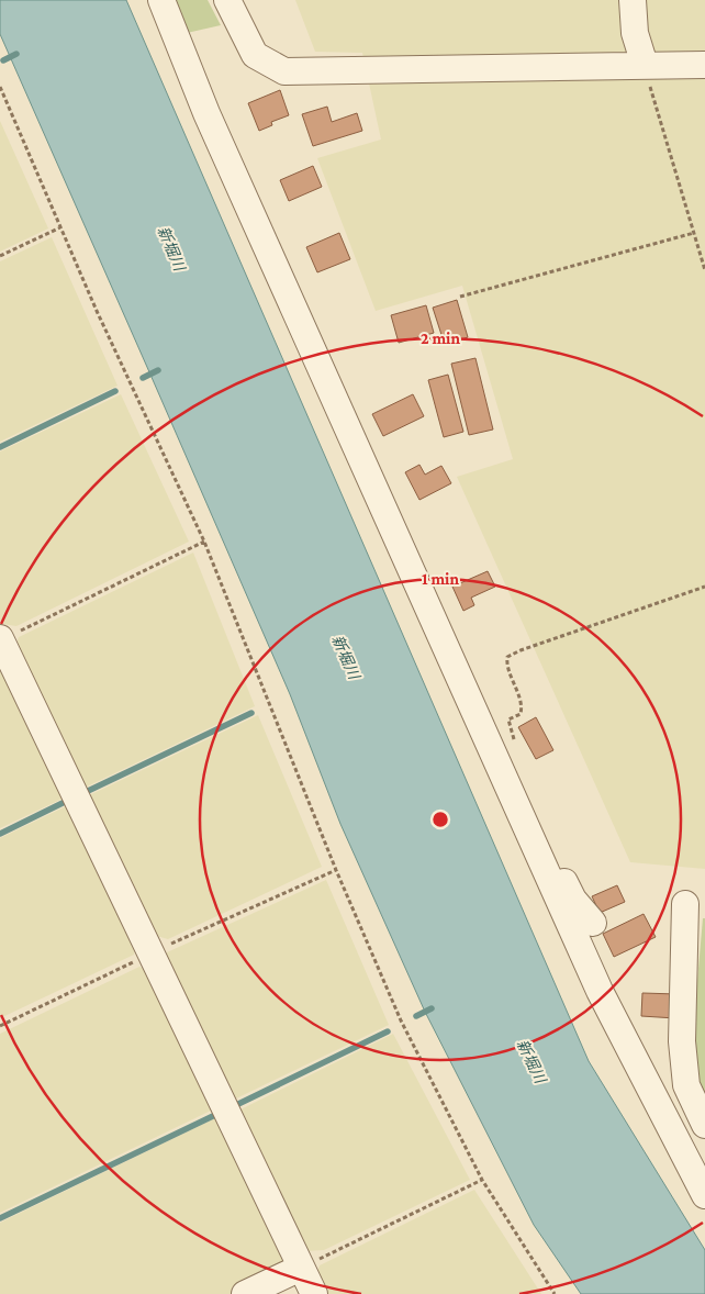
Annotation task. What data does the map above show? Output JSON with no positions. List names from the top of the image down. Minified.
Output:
{"water":["新堀川"],"rings":["2 min","1 min"]}
